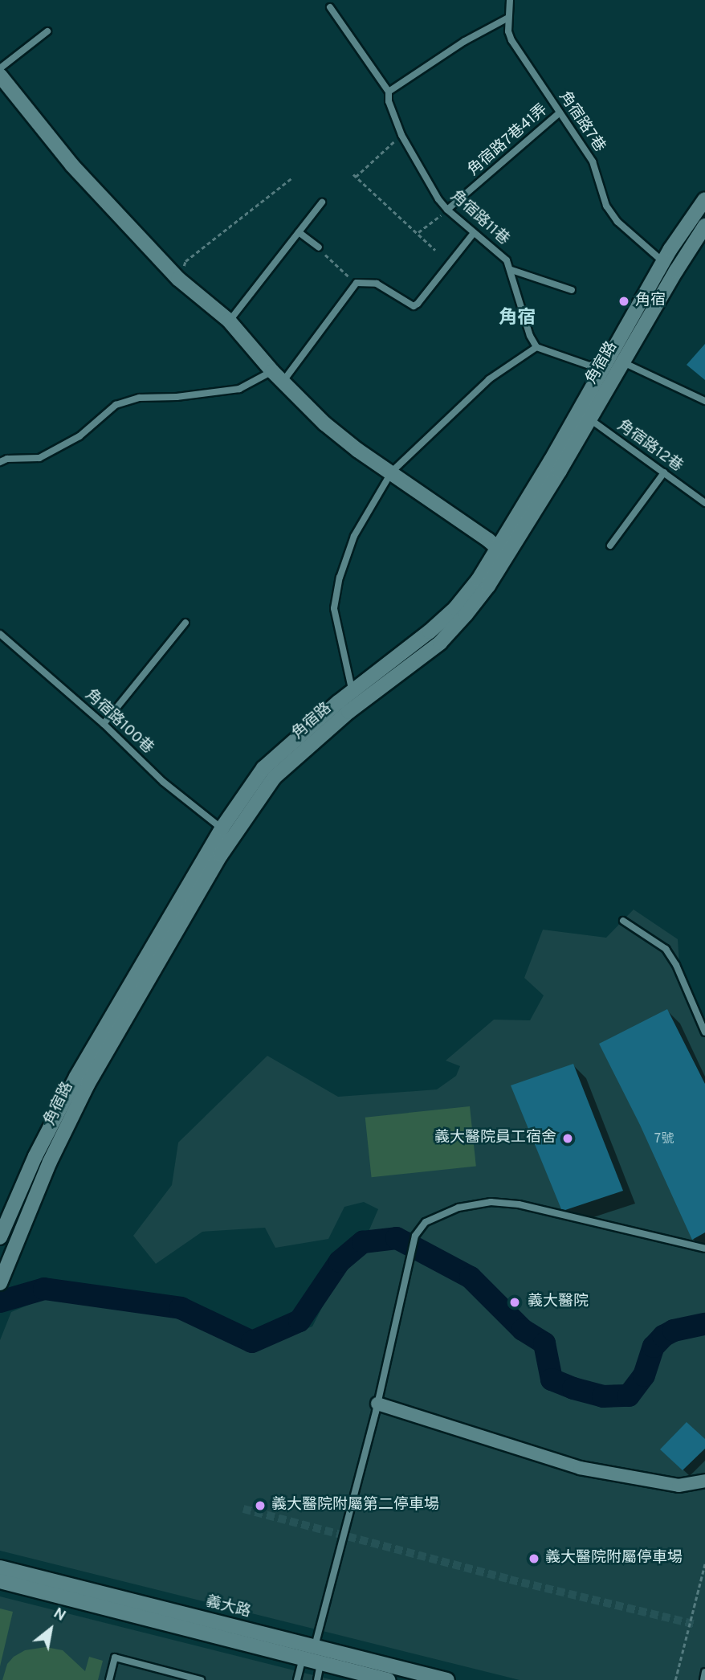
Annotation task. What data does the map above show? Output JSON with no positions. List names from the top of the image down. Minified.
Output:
{"streets":{"main road":["角宿路","義大路"],"lane":["角宿路7巷","角宿路7巷41弄","角宿路11巷","角宿路12巷","角宿路100巷"]},"crossings":[["角宿路7巷","角宿路7巷41弄"],["角宿路7巷","角宿路"],["角宿路7巷41弄","角宿路11巷"],["角宿路","角宿路12巷"],["角宿路","角宿路100巷"]],"districts":["角宿"],"places":["角宿","義大醫院員工宿舍","義大醫院","義大醫院附屬第二停車場","義大醫院附屬停車場"],"house_numbers":["7號"],"north":"top right"}
